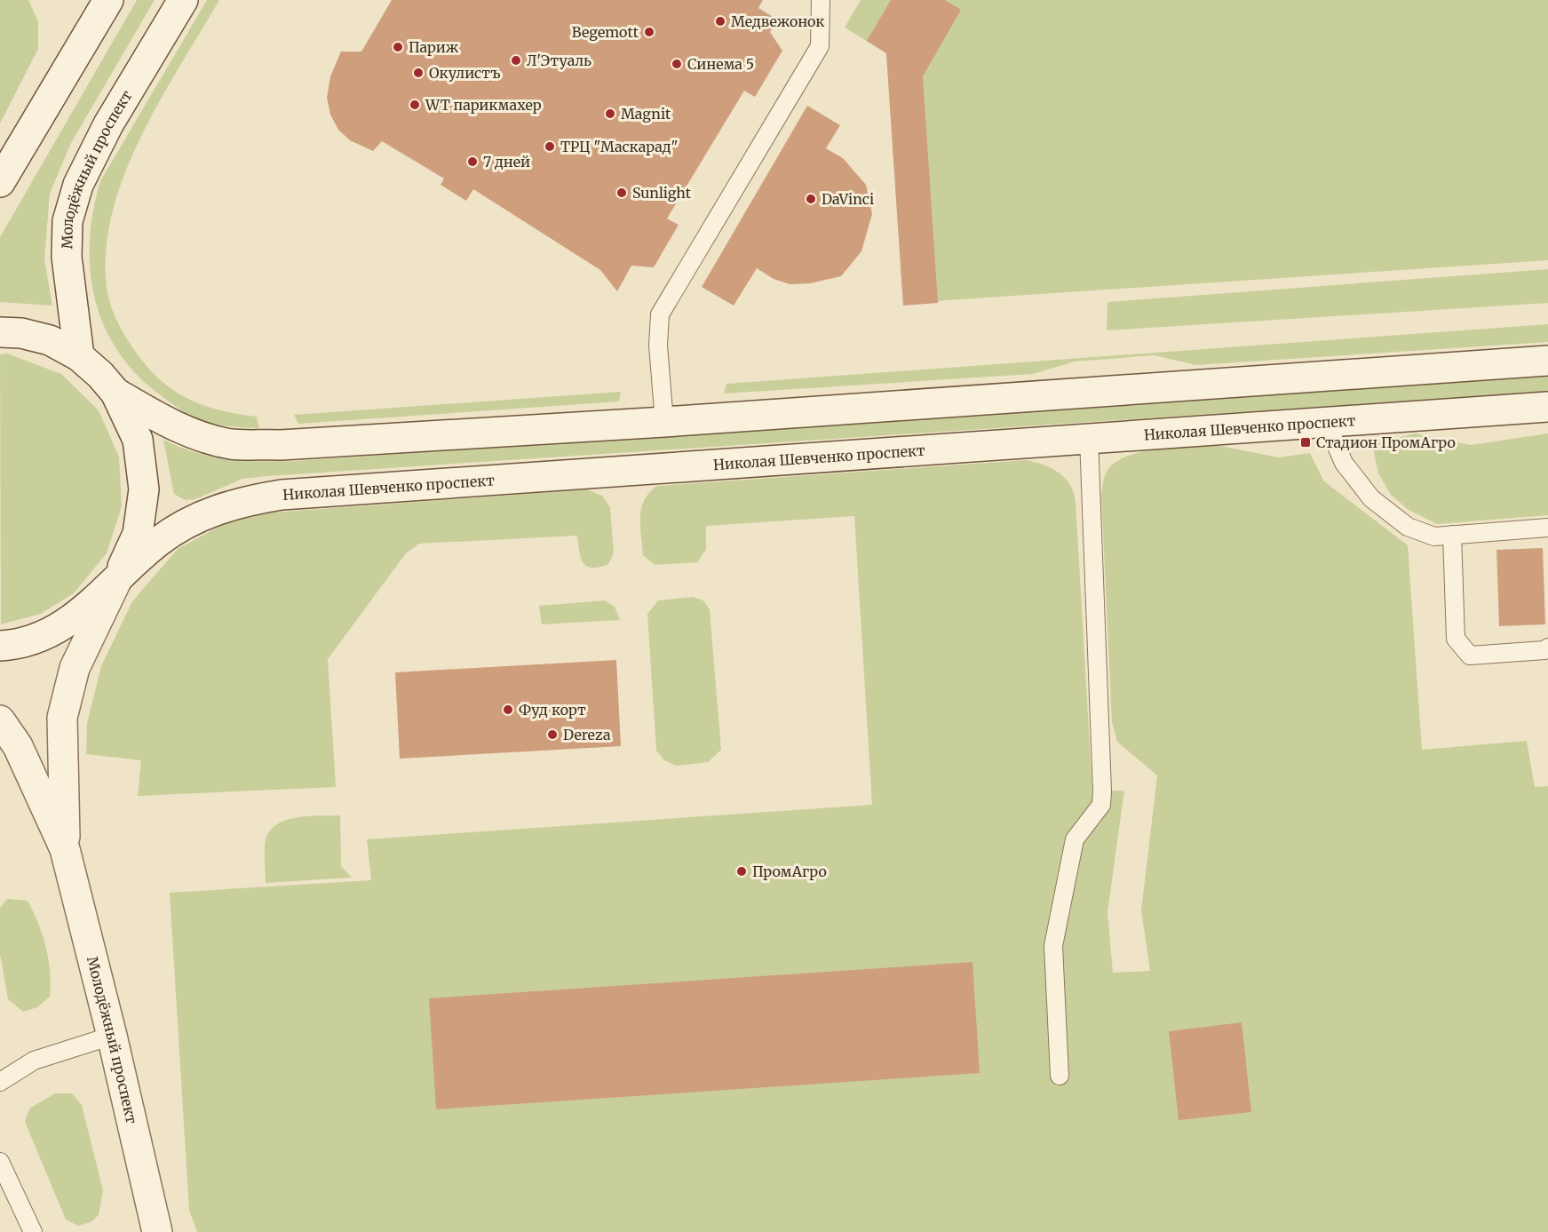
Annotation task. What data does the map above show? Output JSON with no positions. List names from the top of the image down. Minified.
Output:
{"streets":{"main road":["Молодёжный проспект","Николая Шевченко проспект"]},"crossings":[["Молодёжный проспект","Николая Шевченко проспект"]],"places":{"other":["Медвежонок","Begemott","Париж","Л'Этуаль","Синема 5","Окулистъ","WT парикмахер","Magnit","ТРЦ \"Маскарад\"","7 дней","Sunlight","DaVinci","Фуд корт","Dereza","ПромАгро"],"transit":["Стадион ПромАгро"]}}
